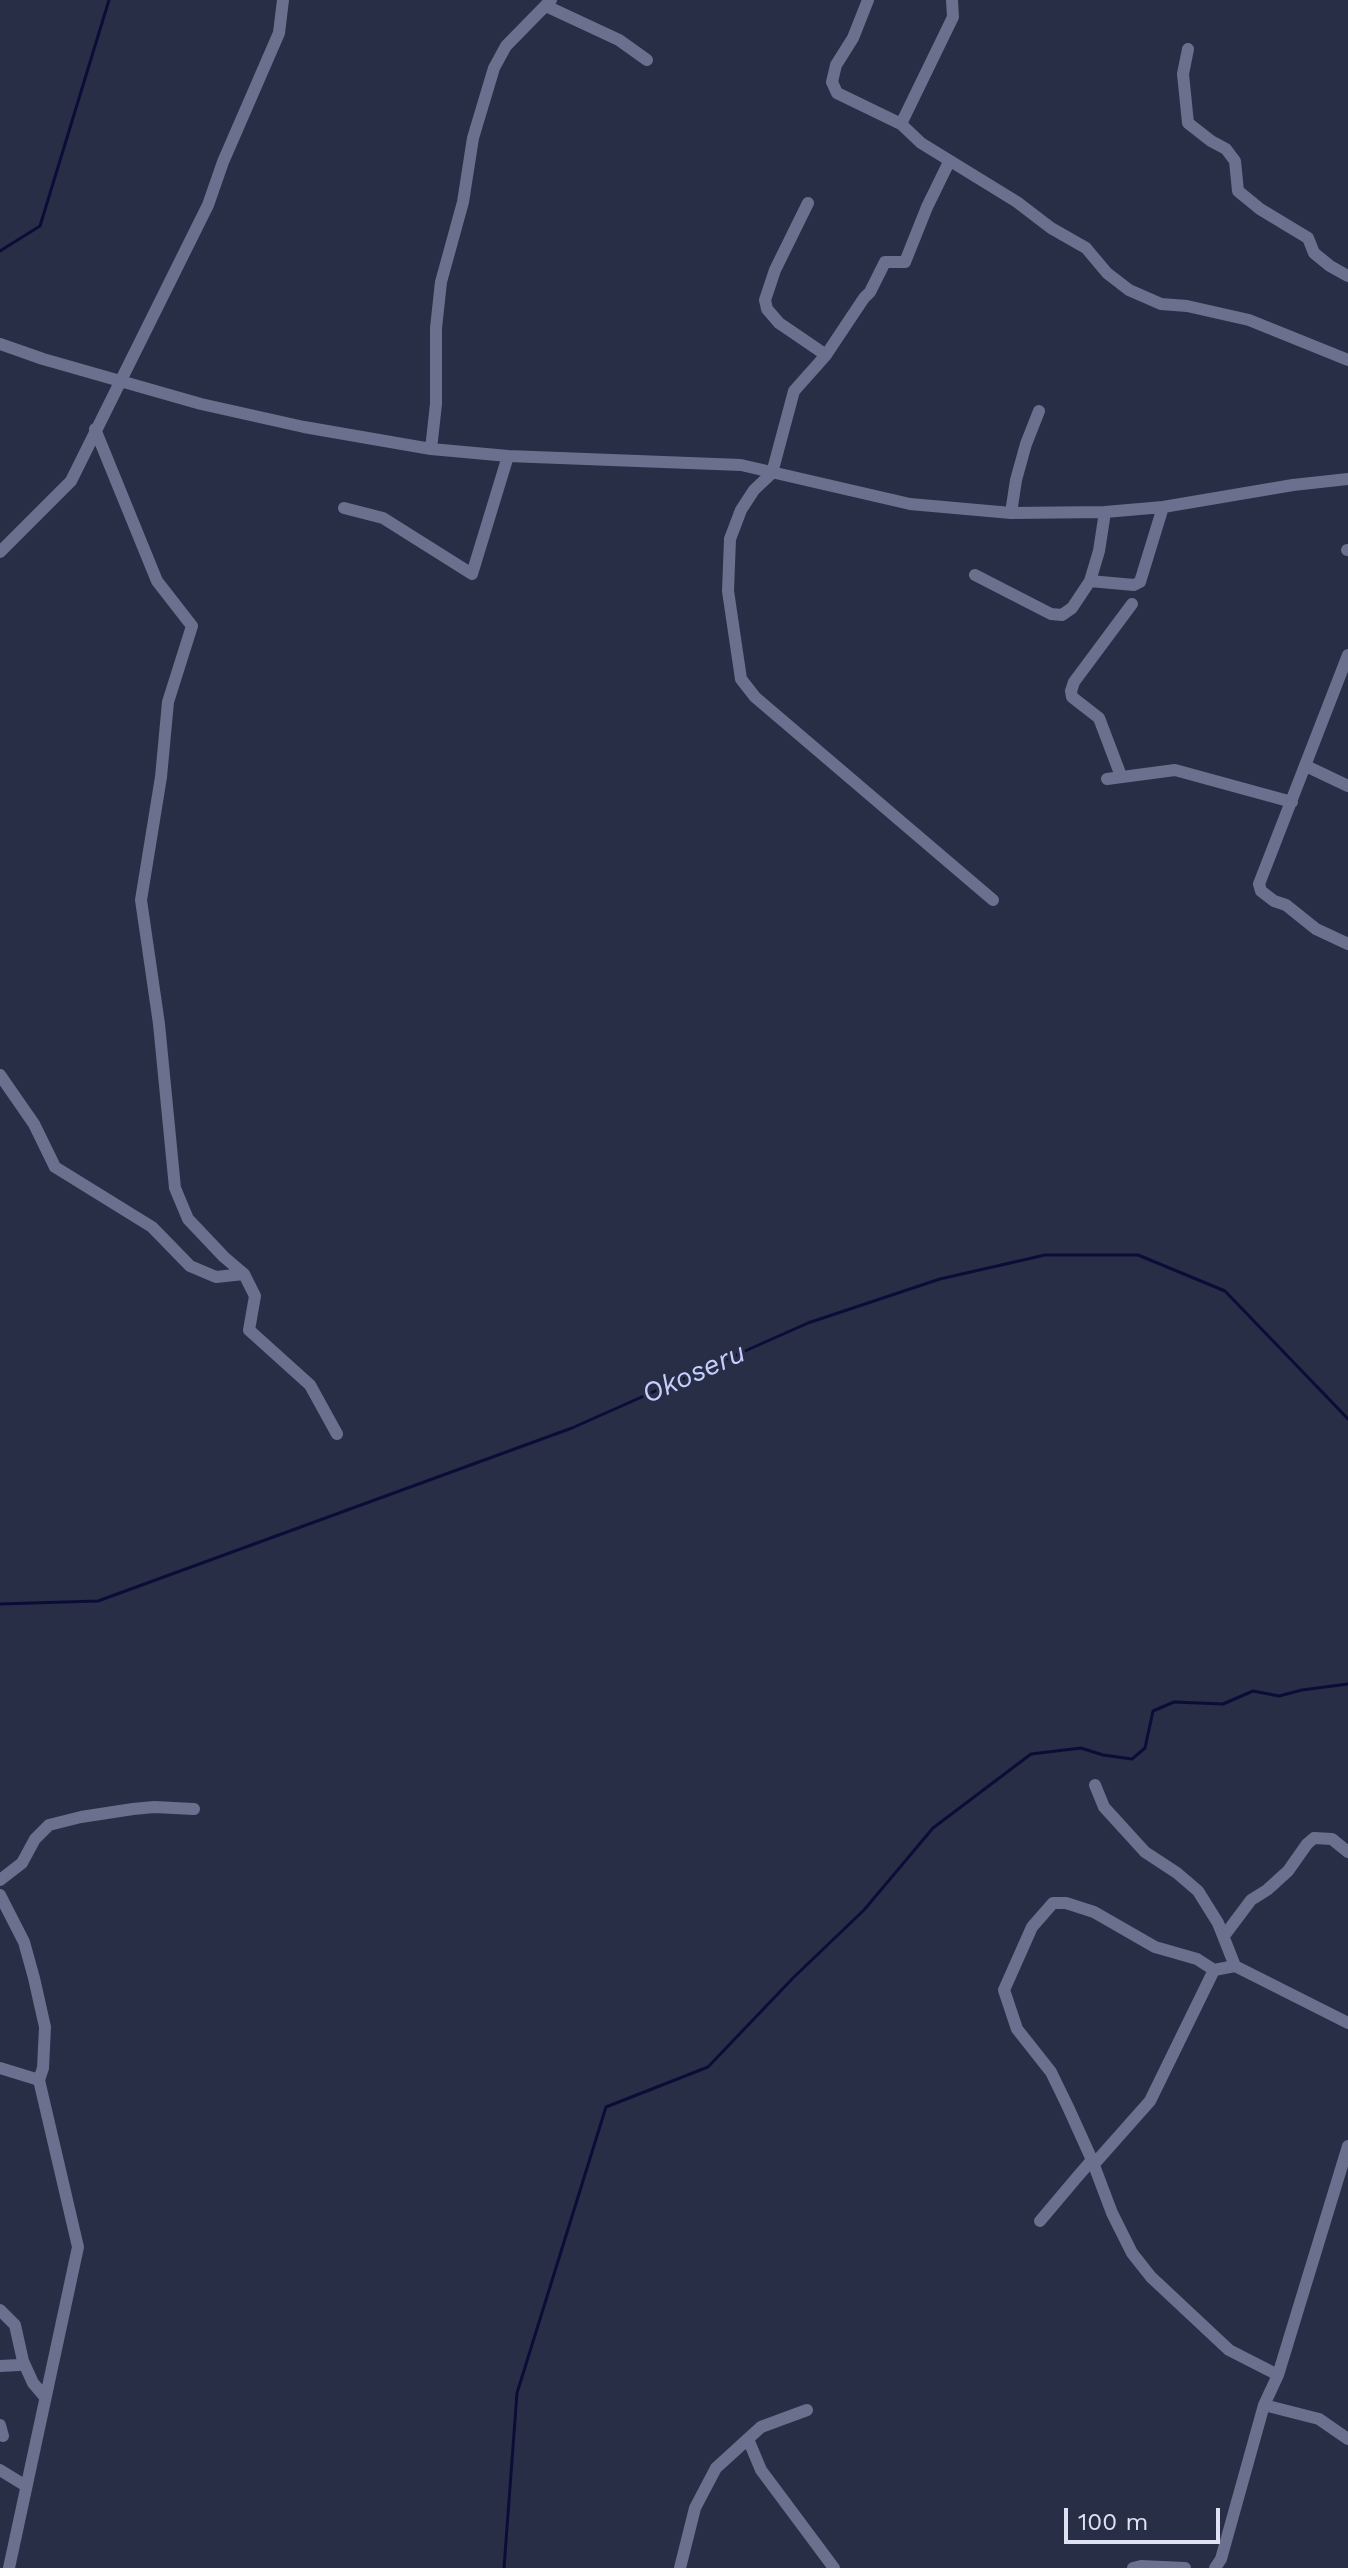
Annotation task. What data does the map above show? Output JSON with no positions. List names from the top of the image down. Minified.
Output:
{"water":["Okoseru"],"scale_bar":"100 m"}
